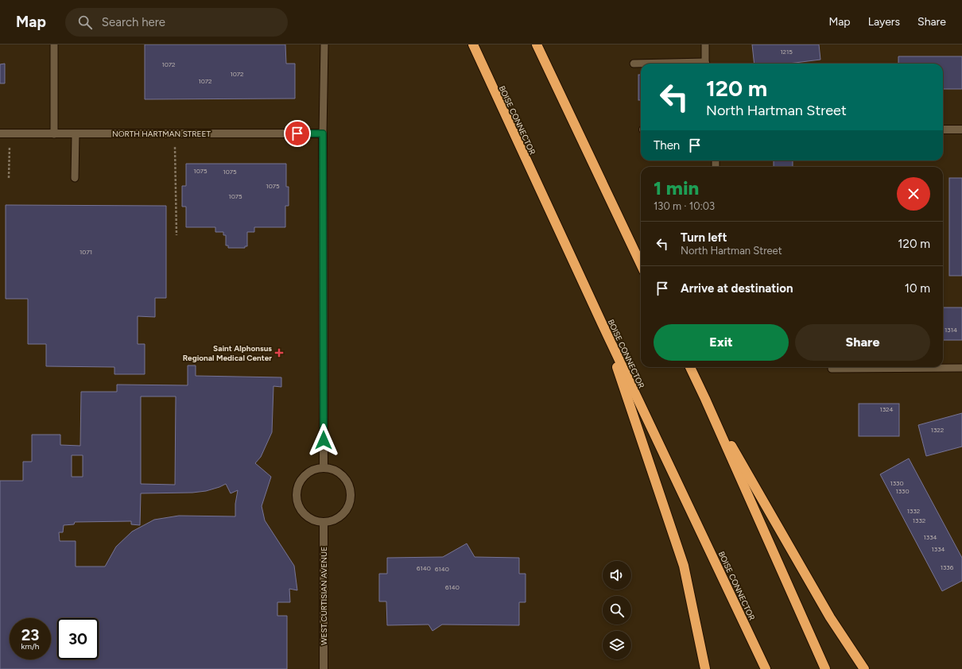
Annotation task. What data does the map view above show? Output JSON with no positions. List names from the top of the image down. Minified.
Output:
{"streets":{"highway":["BOISE CONNECTOR"],"street":["NORTH HARTMAN STREET","WEST CURTISIAN AVENUE"]},"places":{"health":["Saint Alphonsus Regional Medical Center"]},"house_numbers":["1215","1072","1072","1072","1075","1075","1075","1075","1071","1314","1324","1322","1330","1330","1332","1332","1334","1334","1336","6140","6140","6140"],"page":{"header":"Map","search":"Search here","nav":["Map","Layers","Share"],"turn":["120 m","North Hartman Street"],"then":"Then","heading":["1 min","130 m · 10:03"],"list":[{"name":"Turn left","note":"North Hartman Street","value":"120 m"},{"name":"Arrive at destination","value":"10 m"}],"buttons":["Exit","Share"],"speed":"23 km/h","limit":"30"}}
